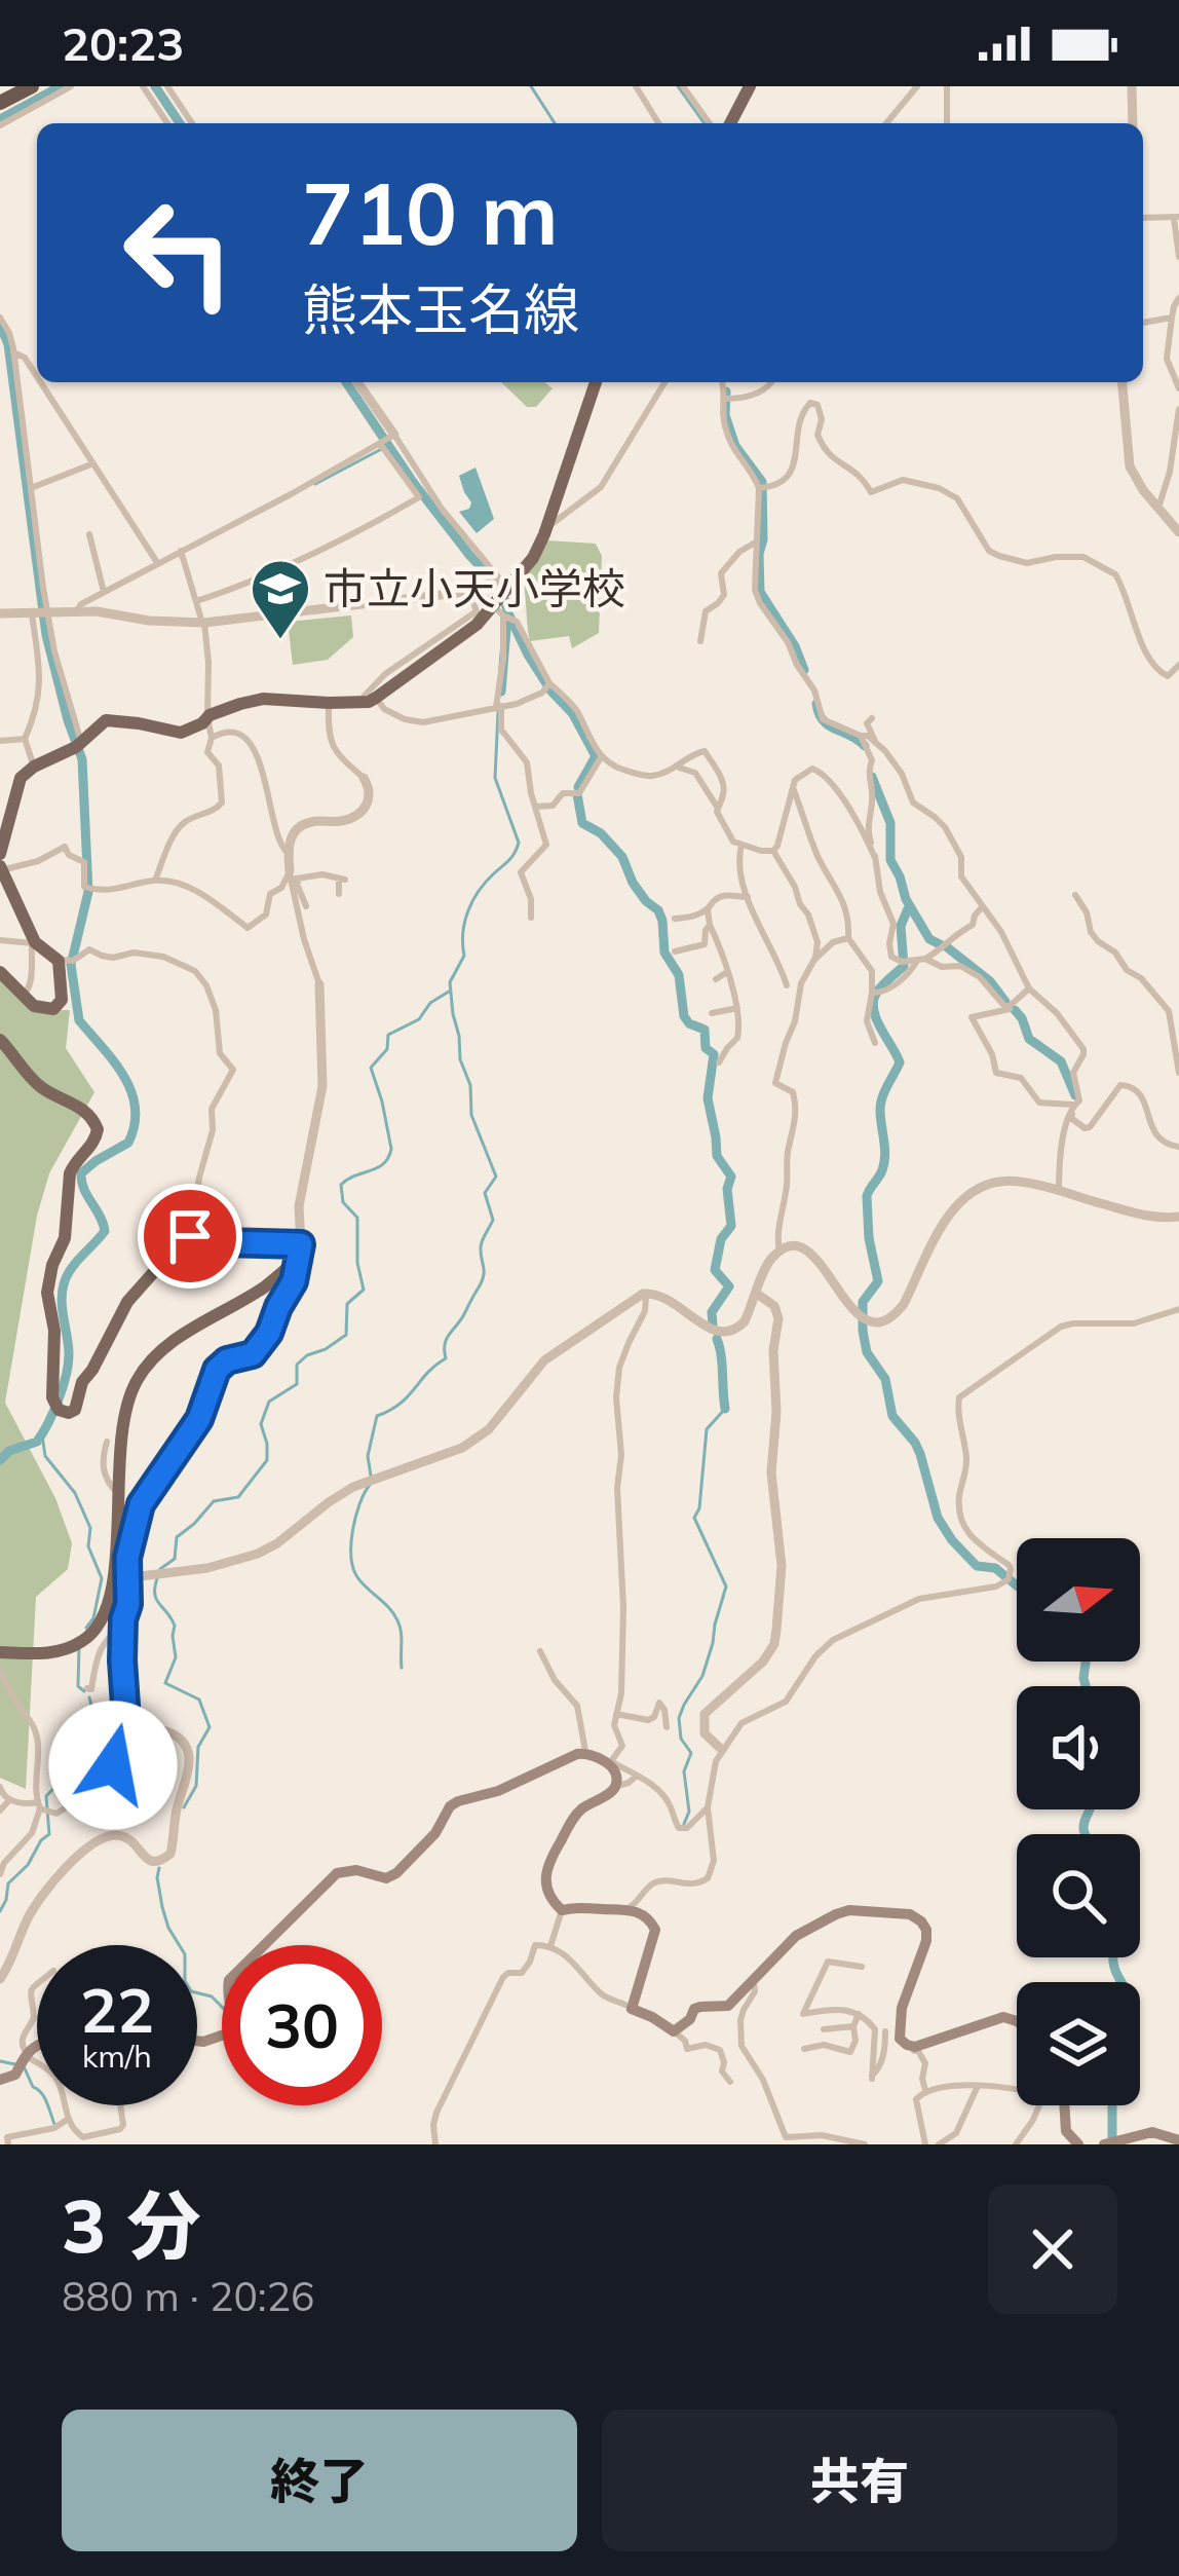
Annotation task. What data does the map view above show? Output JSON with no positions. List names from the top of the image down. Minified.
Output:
{"places":{"school or university":["市立小天小学校"]},"north":"right","page":{"status":"20:23","turn":["710 m","熊本玉名線"],"speed":"22 km/h","limit":"30","heading":["3 分","880 m · 20:26"],"buttons":["終了","共有"]}}
